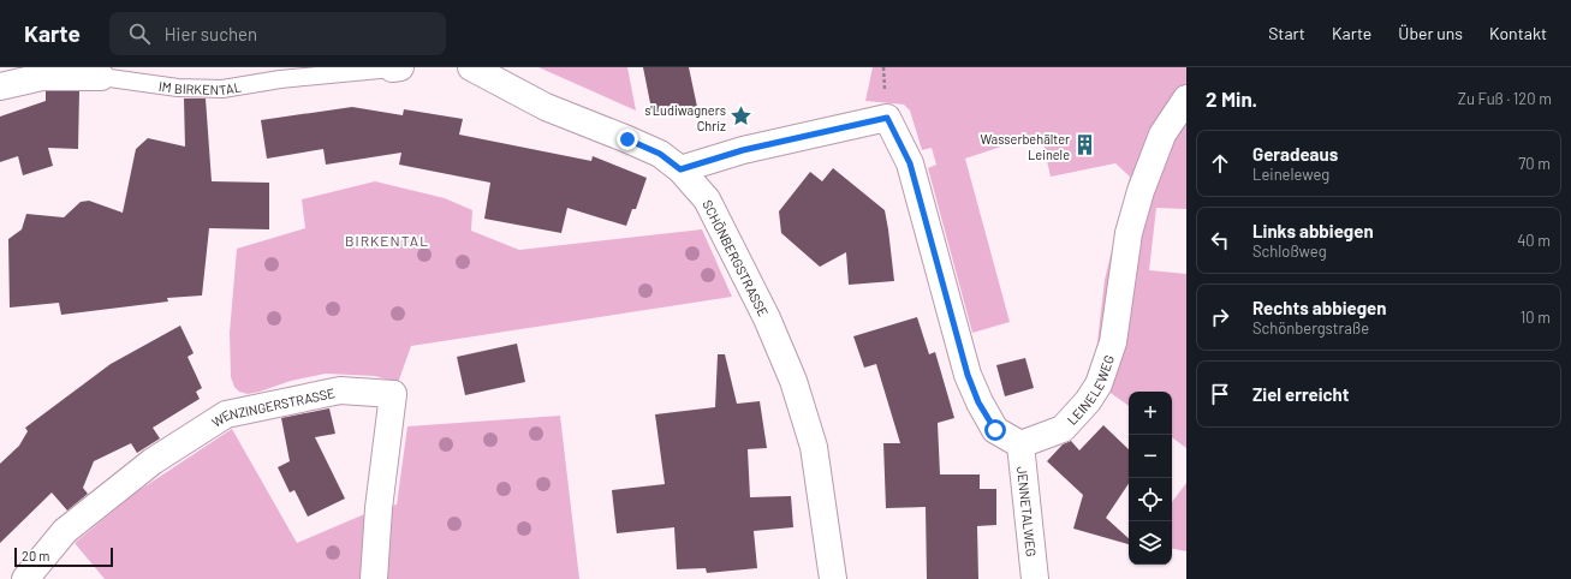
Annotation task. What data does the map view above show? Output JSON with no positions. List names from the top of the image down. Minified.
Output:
{"streets":{"street":["IM BIRKENTAL","SCHÖNBERGSTRASSE","LEINELEWEG","WENZINGERSTRASSE","JENNETALWEG"]},"crossings":[["LEINELEWEG","JENNETALWEG"]],"districts":["BIRKENTAL"],"places":{"place":["s'Ludiwagners Chriz"],"building":["Wasserbehälter Leinele"]},"scale_bar":"20 m","page":{"header":"Karte","search":"Hier suchen","nav":["Start","Karte","Über uns","Kontakt"],"heading":["2 Min.","Zu Fuß · 120 m"],"list":[["Geradeaus","Leineleweg","70 m"],["Links abbiegen","Schloßweg","40 m"],["Rechts abbiegen","Schönbergstraße","10 m"],"Ziel erreicht"],"map_buttons":["+","−"],"scale":"20 m"}}
